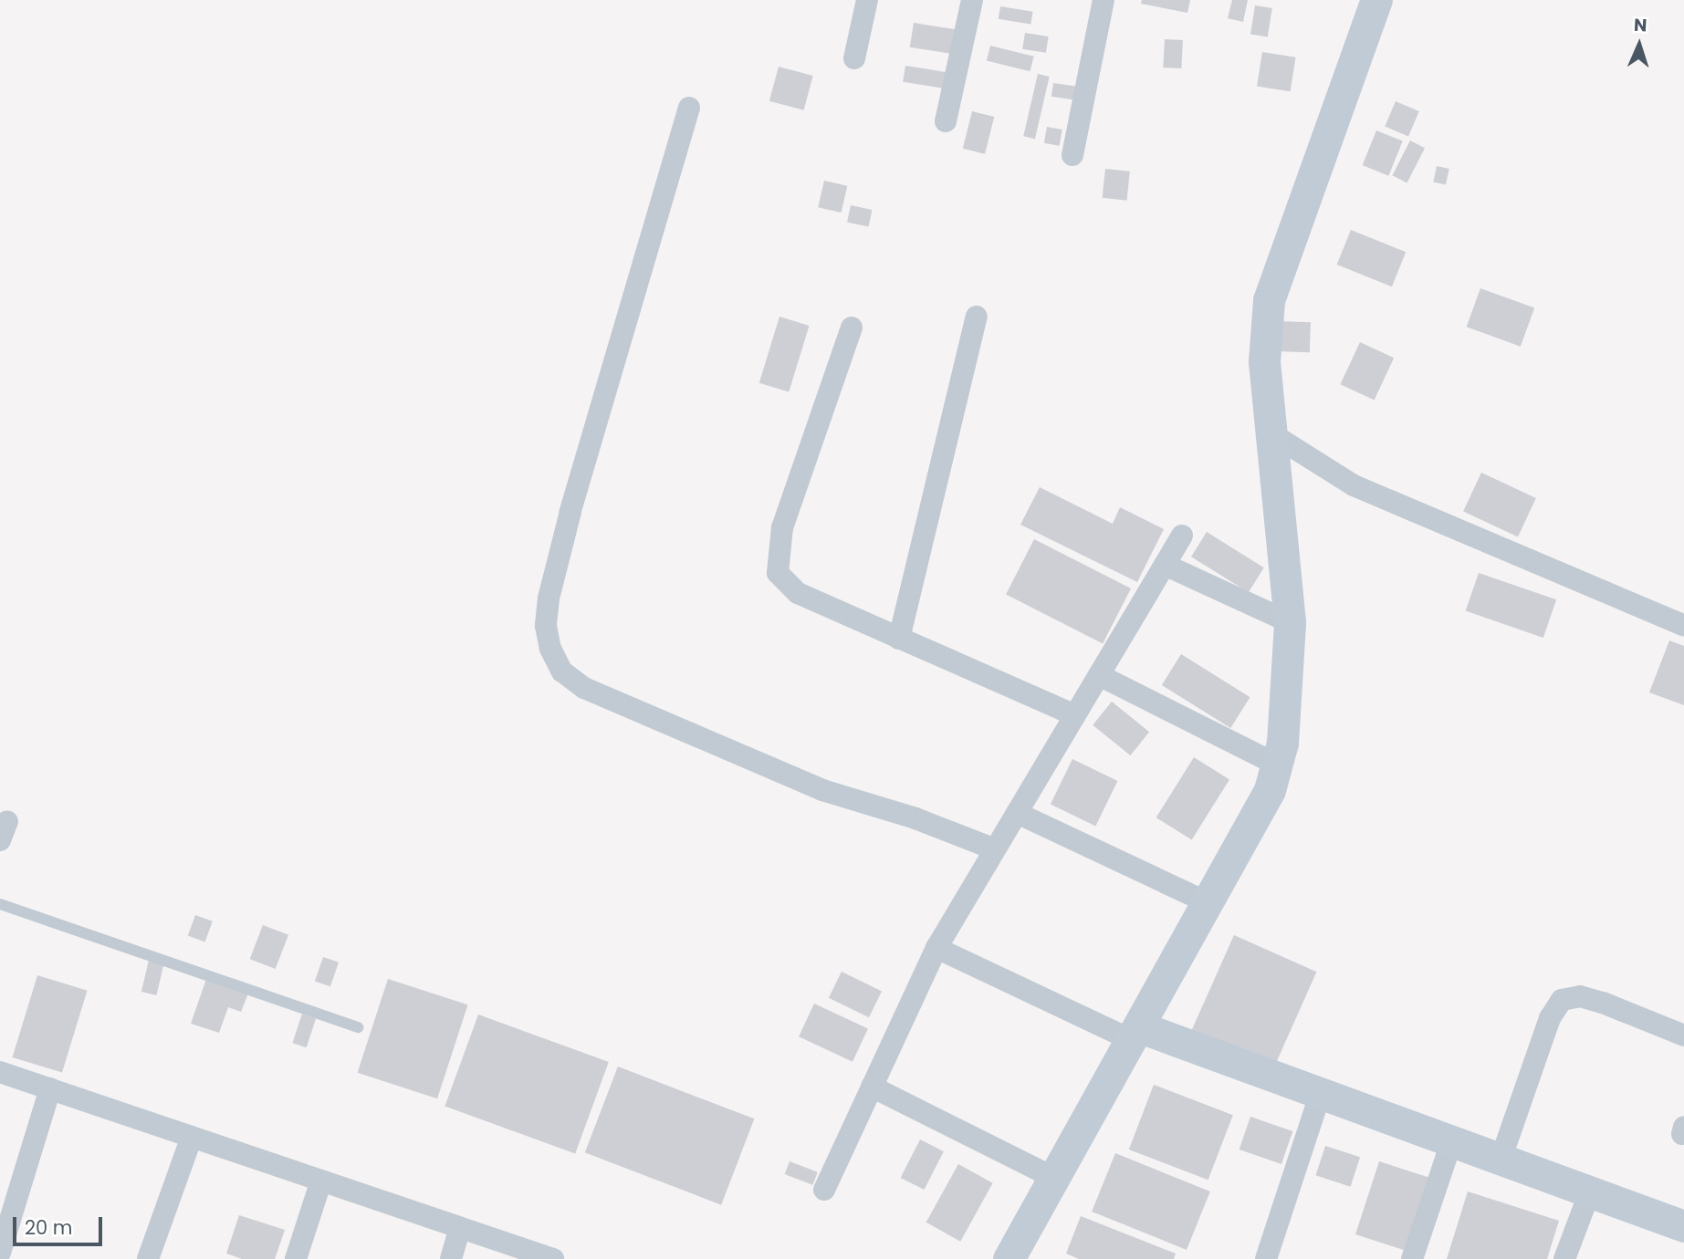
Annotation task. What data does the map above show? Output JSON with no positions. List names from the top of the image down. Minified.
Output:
{"scale_bar":"20 m","north":"top"}
